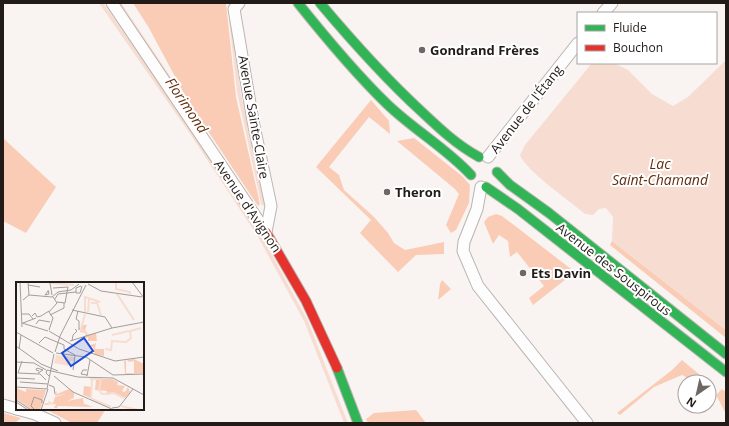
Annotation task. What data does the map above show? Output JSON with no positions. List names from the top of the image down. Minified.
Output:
{"streets":{"main road":["Avenue d'Avignon","Avenue des Souspirous"],"street":["Avenue de l'Étang","Avenue Sainte-Claire"]},"crossings":[["Avenue de l'Étang","Avenue des Souspirous"],["Avenue Sainte-Claire","Avenue d'Avignon"]],"water":["Florimond","Lac Saint-Chamand"],"places":["Gondrand Frères","Theron","Ets Davin"],"legend":["Fluide","Bouchon"],"north":"bottom left"}
